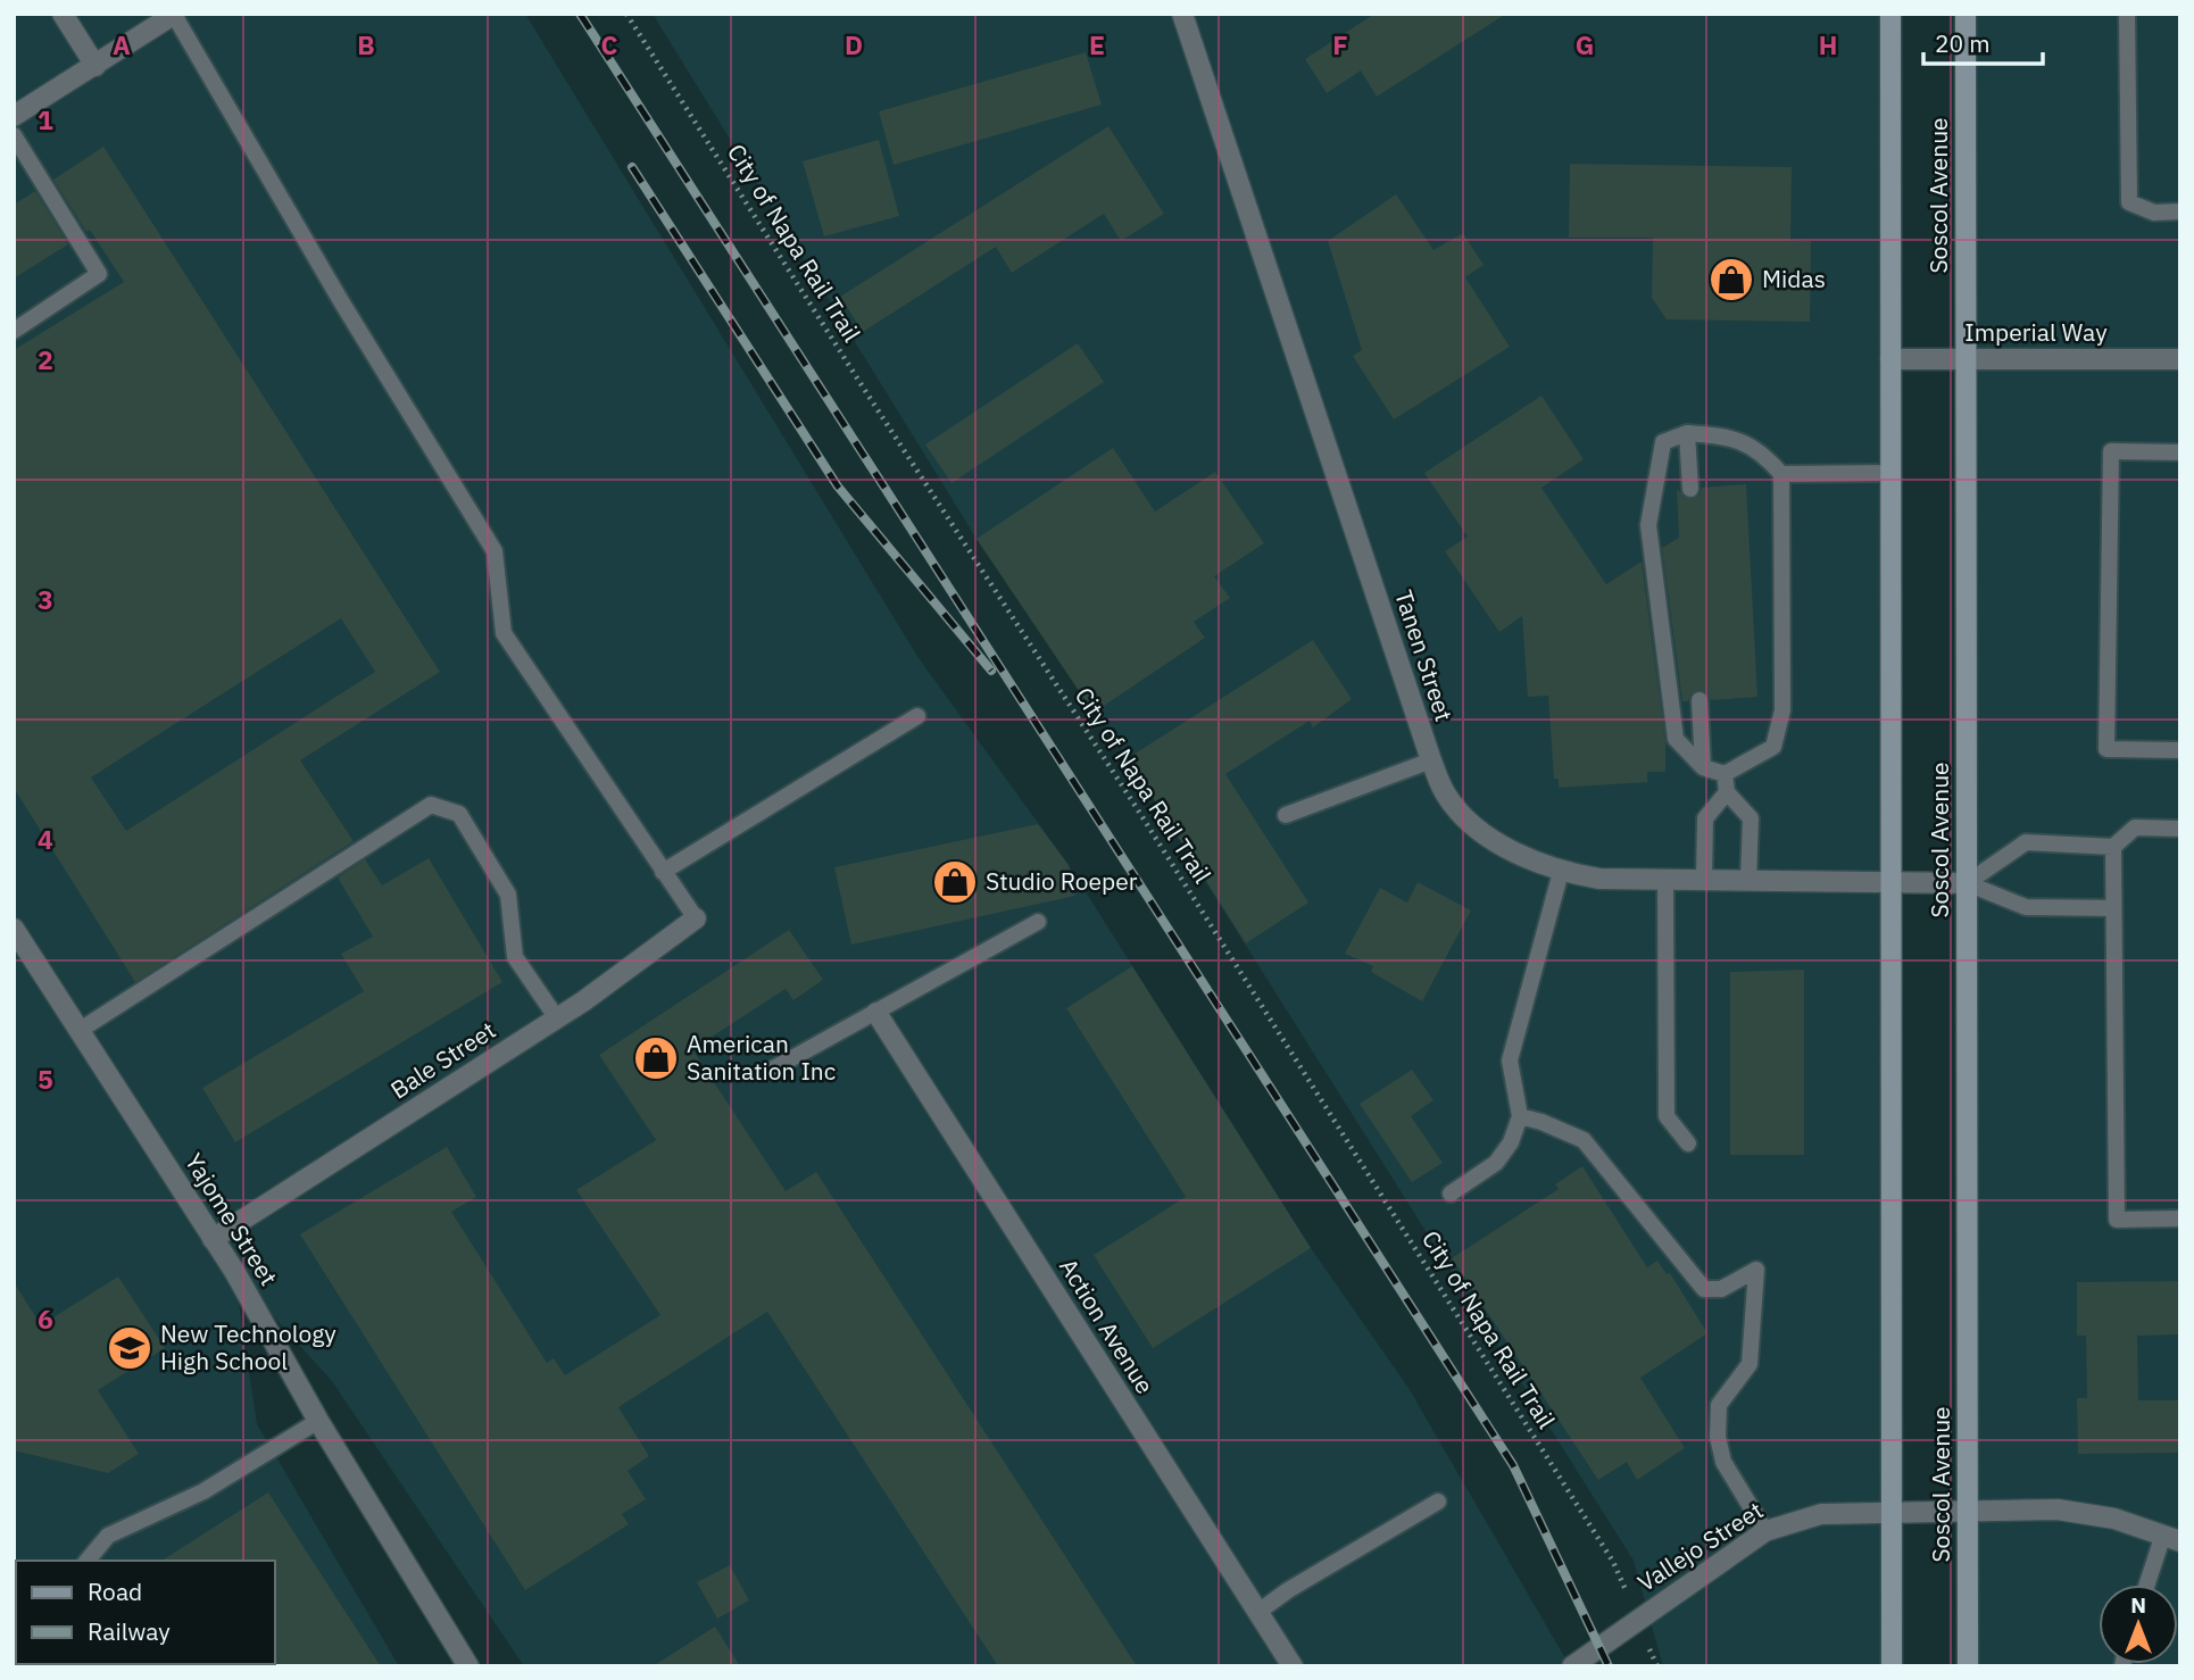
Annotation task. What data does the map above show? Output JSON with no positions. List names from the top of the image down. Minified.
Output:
{"streets":{"main road":["Soscol Avenue"],"street":["Imperial Way","Tanen Street","Bale Street","Yajome Street","Action Avenue","Vallejo Street"],"path":["City of Napa Rail Trail"]},"crossings":[["Soscol Avenue","Imperial Way"],["Soscol Avenue","Tanen Street"],["Soscol Avenue","Vallejo Street"],["Bale Street","Yajome Street"]],"places":{"shop":["Midas","Studio Roeper","American Sanitation Inc"],"school or university":["New Technology High School"]},"legend":["Road","Railway"],"scale_bar":"20 m","north":"top","grid":{"columns":["A","B","C","D","E","F","G","H"],"rows":["1","2","3","4","5","6"]}}
